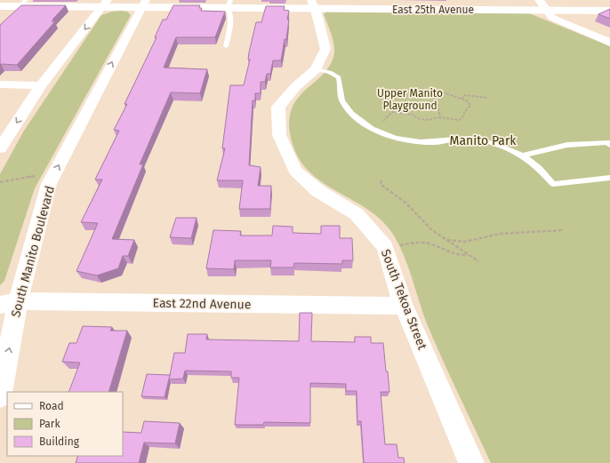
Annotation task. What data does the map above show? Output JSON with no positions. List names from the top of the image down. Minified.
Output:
{"streets":{"street":["East 25th Avenue","South Manito Boulevard","South Tekoa Street","East 22nd Avenue"]},"crossings":[["East 25th Avenue","South Manito Boulevard"],["East 25th Avenue","South Tekoa Street"],["South Manito Boulevard","East 22nd Avenue"],["South Tekoa Street","East 22nd Avenue"]],"parks":["Upper Manito Playground","Manito Park"],"legend":["Road","Park","Building"]}
